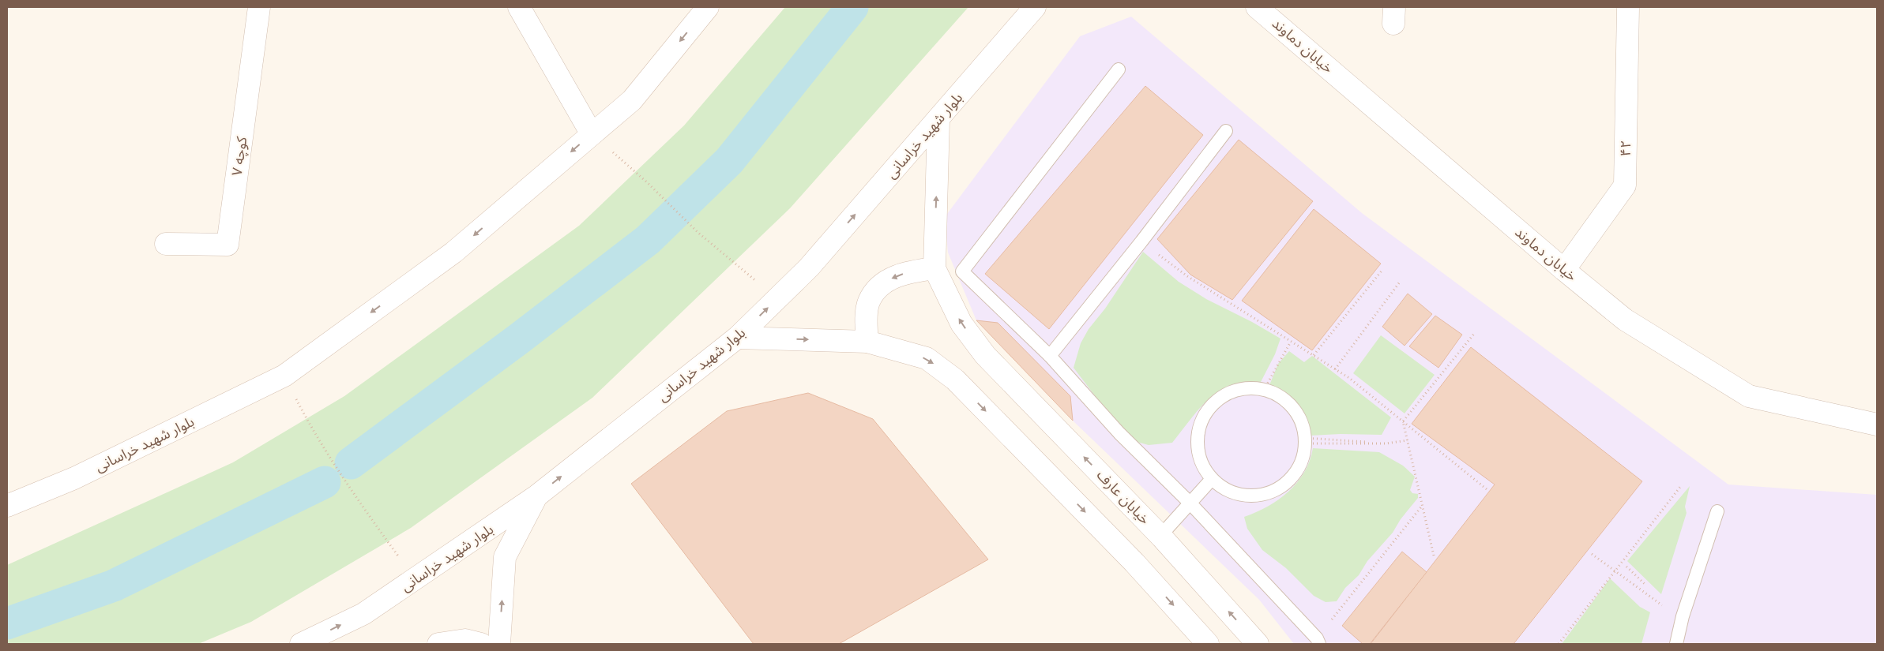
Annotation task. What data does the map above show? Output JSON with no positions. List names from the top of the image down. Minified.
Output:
{"streets":{"main road":["خیابان دماوند","بلوار شهید خراسانی","۴۲","کوچه ۷","خیابان عارف"]},"crossings":[["خیابان دماوند","۴۲"]]}
